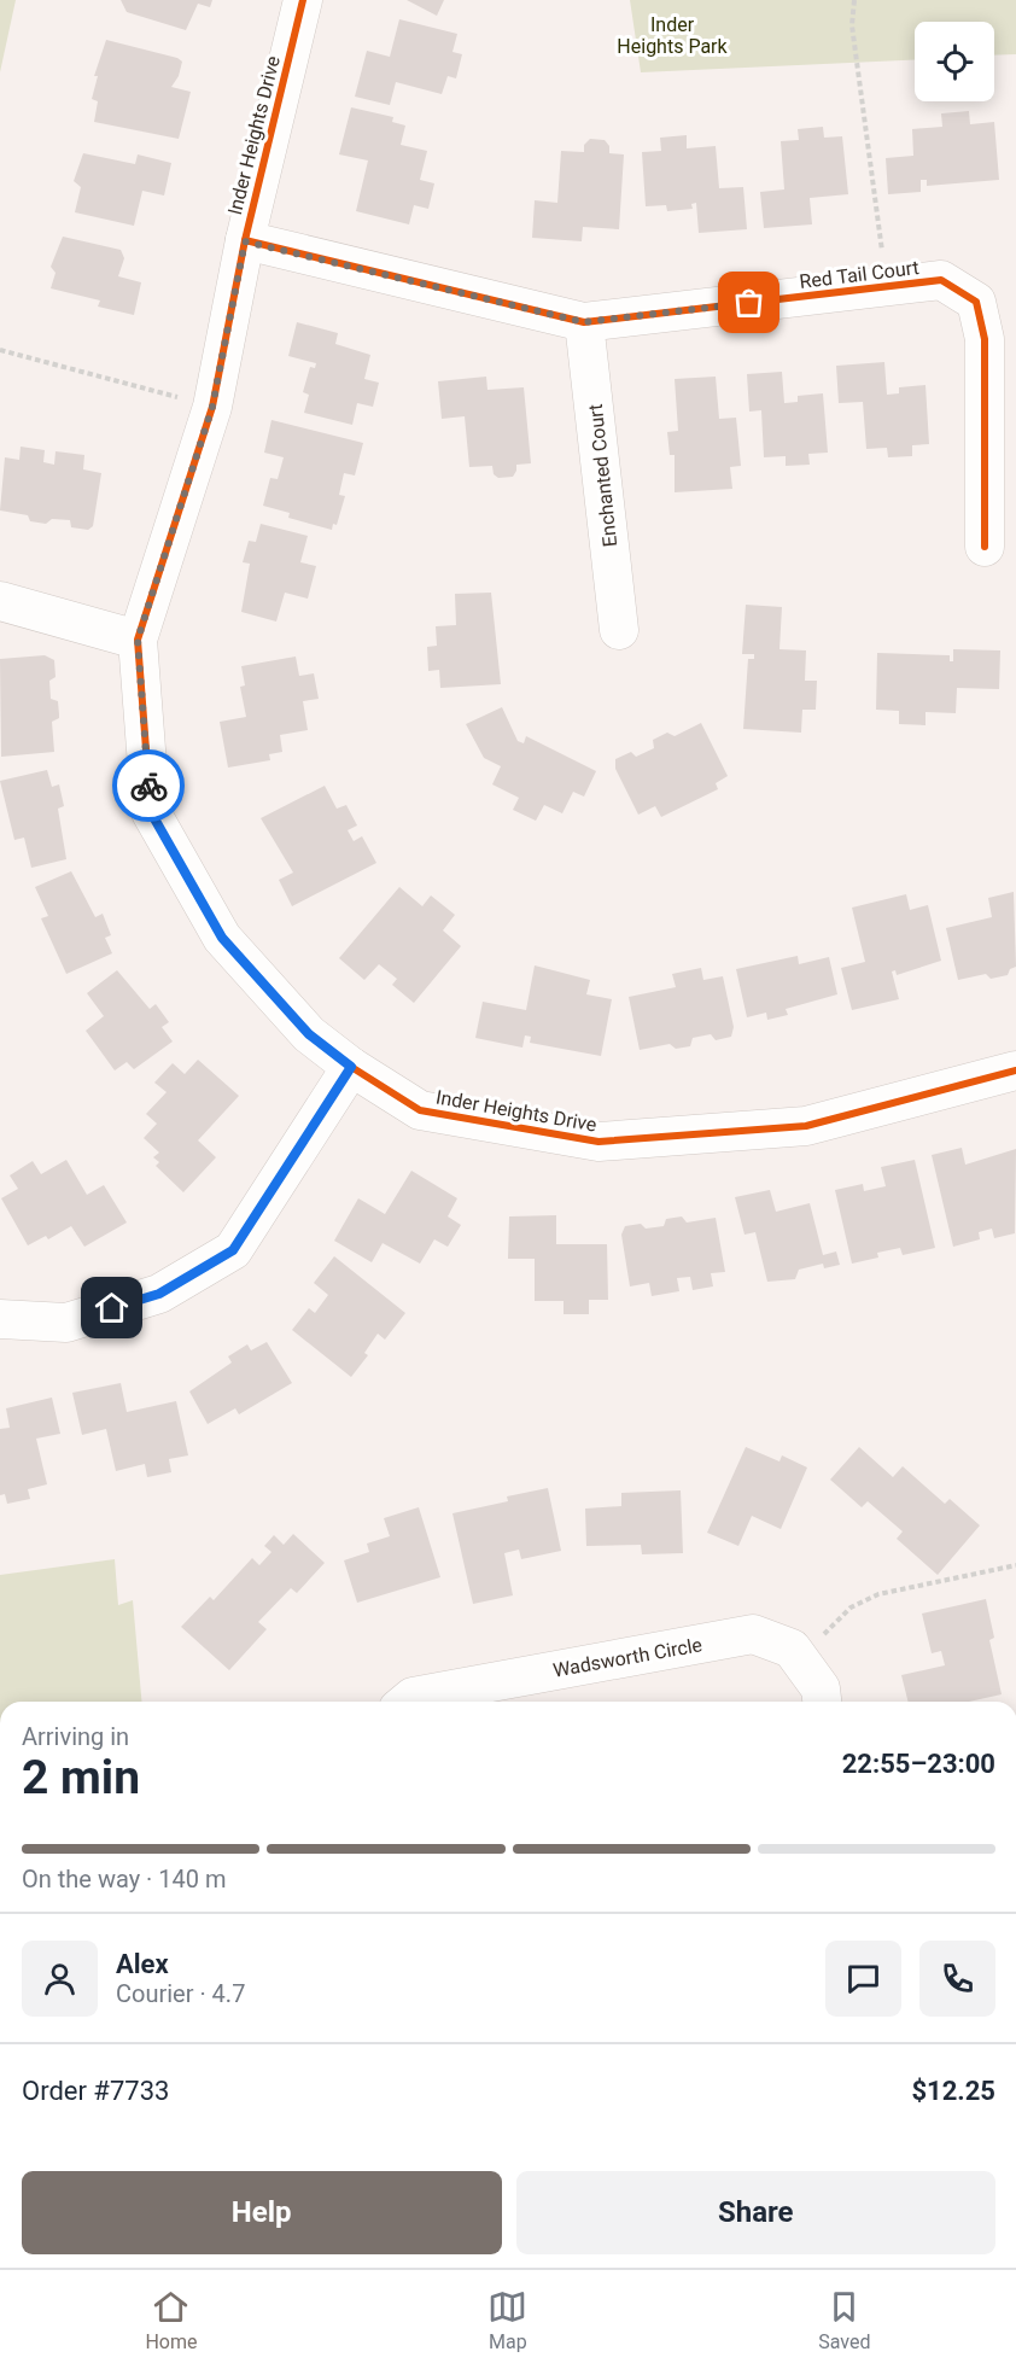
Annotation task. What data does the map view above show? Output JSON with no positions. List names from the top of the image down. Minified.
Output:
{"streets":{"street":["Inder Heights Drive","Red Tail Court","Enchanted Court","Wadsworth Circle"]},"crossings":[["Inder Heights Drive","Red Tail Court"],["Red Tail Court","Enchanted Court"]],"parks":["Inder Heights Park"],"page":{"heading":["2 min","Arriving in","22:55–23:00"],"panel":["Alex","Courier · 4.7","Order #7733","$12.25"],"bar":"On the way · 140 m","buttons":["Help","Share"],"tabs":["Home","Map","Saved"]}}
